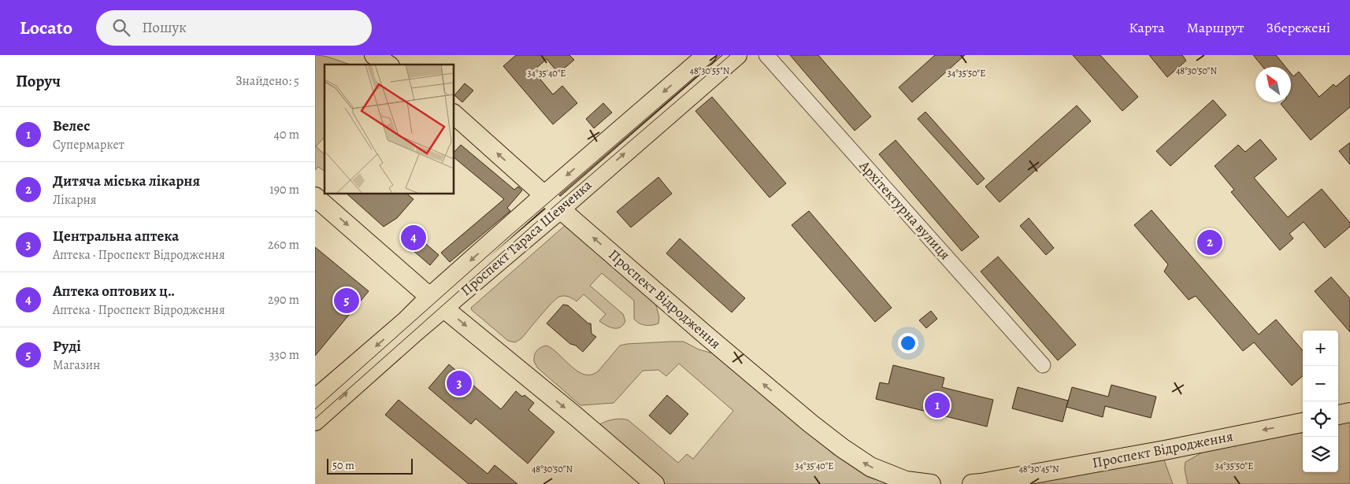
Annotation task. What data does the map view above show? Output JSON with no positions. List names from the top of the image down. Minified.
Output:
{"streets":{"main road":["Проспект Тараса Шевченка","Проспект Відродження"],"street":["Архітектурна вулиця"]},"crossings":[["Проспект Тараса Шевченка","Проспект Відродження"]],"scale_bar":"50 m","north":"top left","page":{"header":"Locato","search":"Пошук","nav":["Карта","Маршрут","Збережені"],"heading":["Поруч","Знайдено: 5"],"list":[{"mark":"1","name":"Велес","note":"Супермаркет","value":"40 m"},{"mark":"2","name":"Дитяча міська лікарня","note":"Лікарня","value":"190 m"},{"mark":"3","name":"Центральна аптека","note":"Аптека · Проспект Відродження","value":"260 m"},{"mark":"4","name":"Аптека оптових ц‥","note":"Аптека · Проспект Відродження","value":"290 m"},{"mark":"5","name":"Рудi","note":"Магазин","value":"330 m"}],"pins":["4","2","5","3","1"],"map_buttons":["+","−"],"scale":"50 m"},"coordinates":["48°30'55\"N","48°30'50\"N","34°35'40\"E","34°35'50\"E","48°30'45\"N"]}
